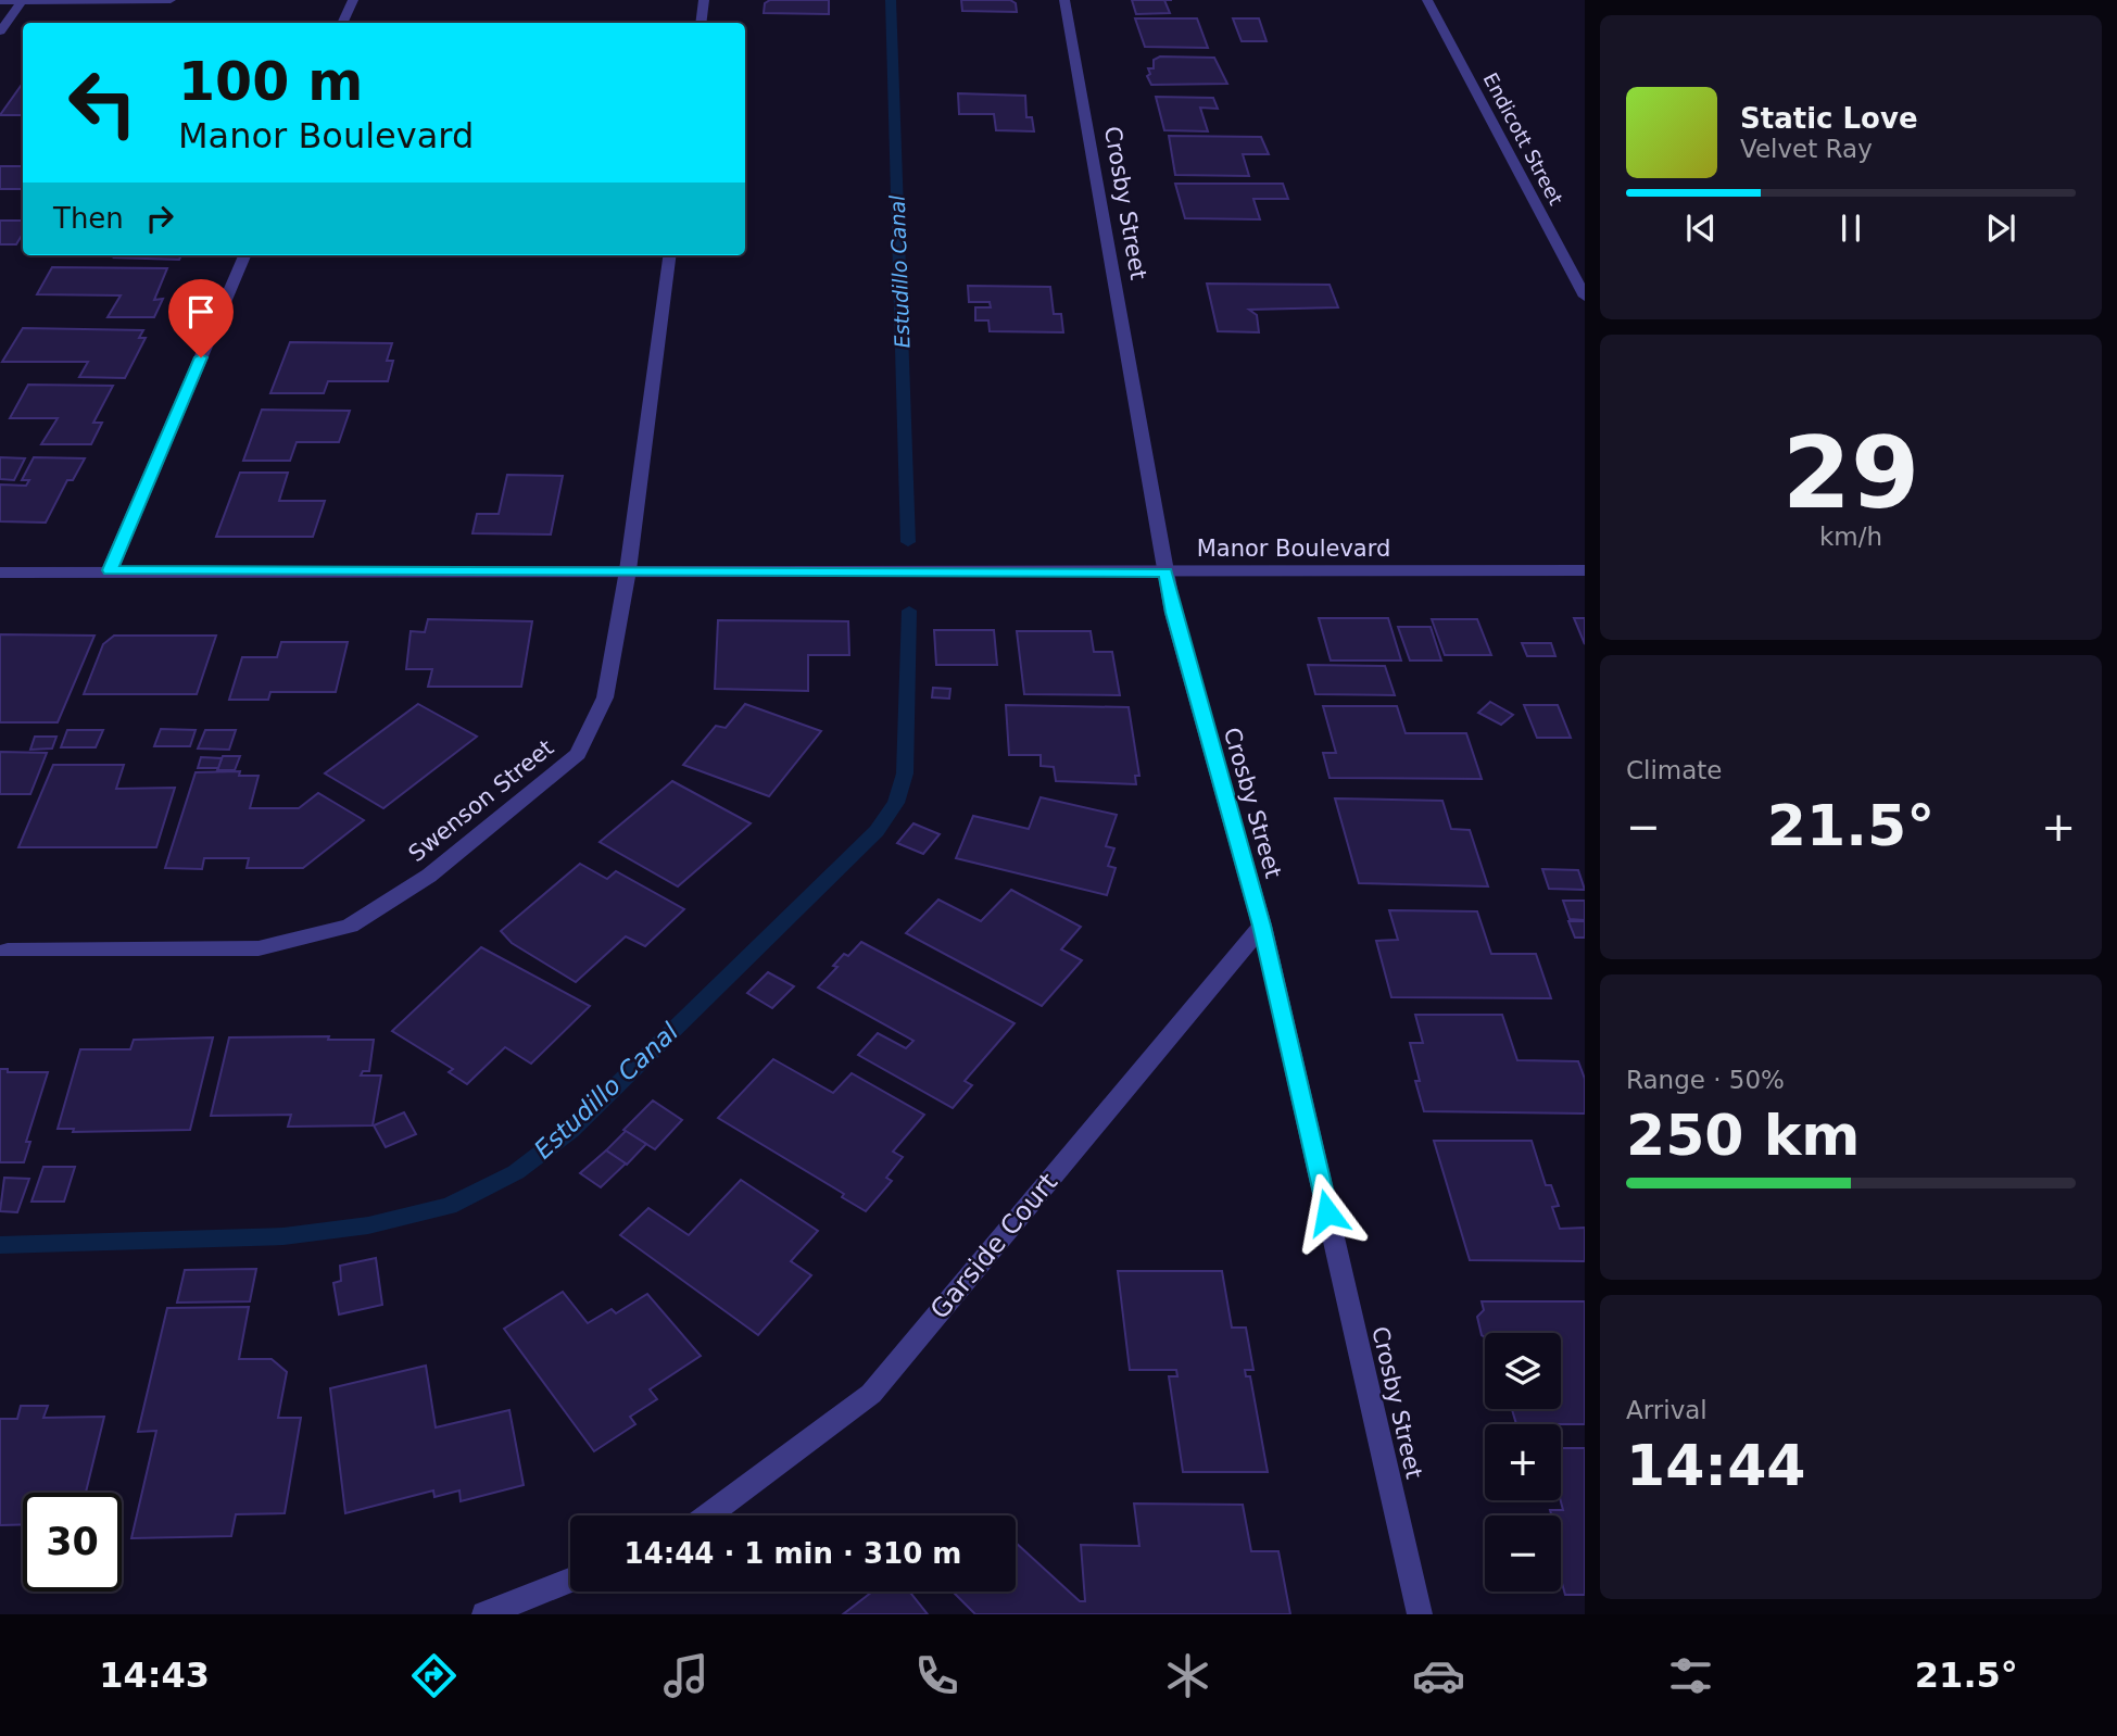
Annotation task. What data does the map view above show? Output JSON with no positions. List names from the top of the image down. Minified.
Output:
{"streets":{"street":["Endicott Street","Crosby Street","Manor Boulevard","Swenson Street","Garside Court"]},"crossings":[["Crosby Street","Manor Boulevard"],["Crosby Street","Garside Court"],["Manor Boulevard","Swenson Street"]],"water":["Estudillo Canal"],"page":{"turn":["100 m","Manor Boulevard"],"song":["Static Love","Velvet Ray"],"then":"Then","tile":[["29","km/h"],"Climate",["Range · 50%","250 km"],["Arrival","14:44"]],"heat":["−","21.5°","+"],"map_buttons":["+","−"],"limit":"30","trip":"14:44 · 1 min · 310 m","tabs":["14:43","21.5°"]}}
